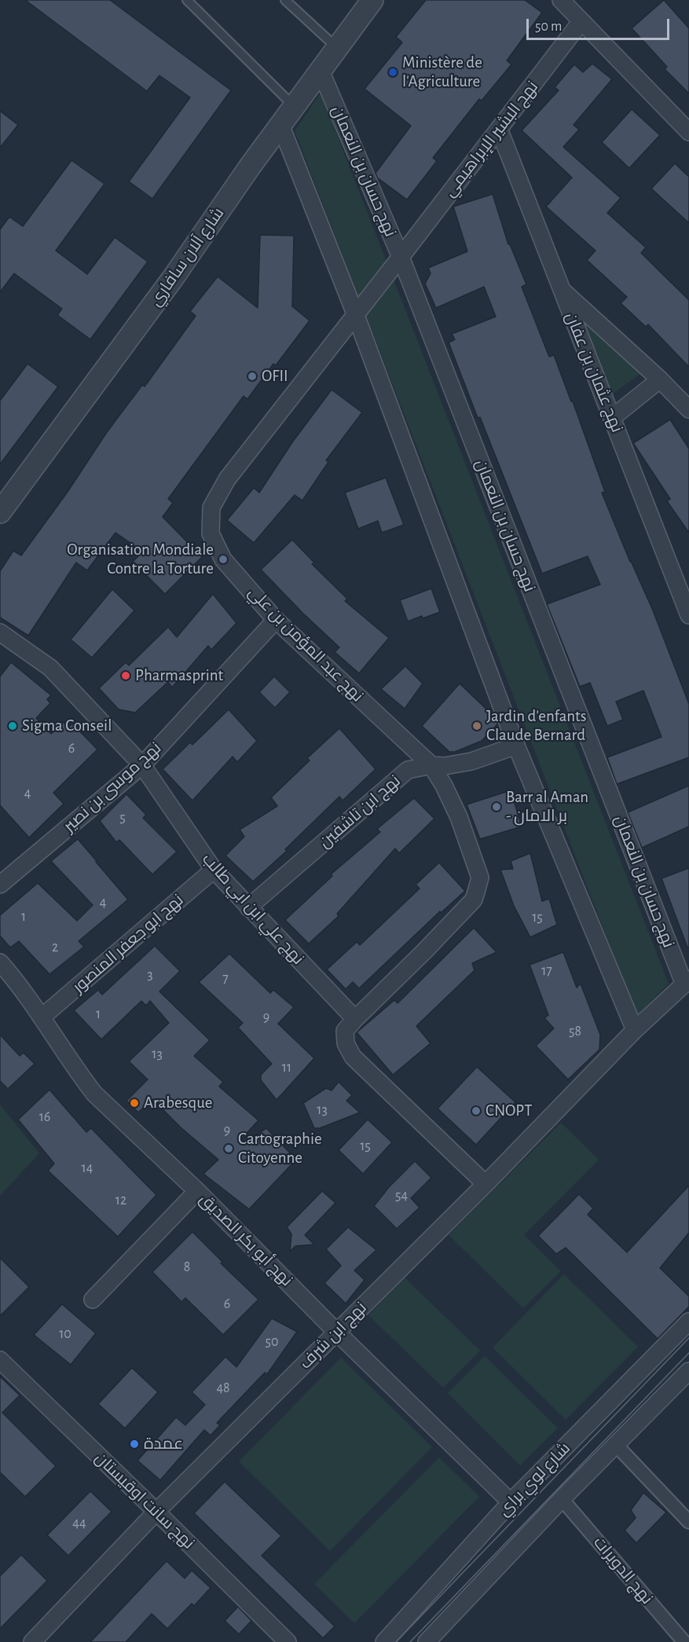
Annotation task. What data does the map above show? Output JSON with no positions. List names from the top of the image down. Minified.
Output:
{"streets":{"street":["نهج البشير الإبراهيمي","نهج حسان بن النعمان","شارع آلان سافاري","نهج عثمان بن عفان","نهج عبد المؤمن بن علي","نهج موسى بن نصير","نهج ابن تاشفين","نهج علي ابن ابي طالب","نهج ابو جعفر المنصور","نهج أبو بكر الصديق","نهج ابن شرف","شارع لوي براي","نهج سانت اوقيستان","نهج الدويرات"]},"crossings":[["نهج البشير الإبراهيمي","نهج حسان بن النعمان"],["نهج البشير الإبراهيمي","نهج عثمان بن عفان"],["نهج البشير الإبراهيمي","نهج عبد المؤمن بن علي"],["نهج حسان بن النعمان","شارع آلان سافاري"],["نهج حسان بن النعمان","نهج عبد المؤمن بن علي"],["نهج حسان بن النعمان","نهج ابن شرف"],["نهج عبد المؤمن بن علي","نهج موسى بن نصير"],["نهج عبد المؤمن بن علي","نهج ابن تاشفين"],["نهج عبد المؤمن بن علي","نهج علي ابن ابي طالب"],["نهج موسى بن نصير","نهج علي ابن ابي طالب"],["نهج ابن تاشفين","نهج علي ابن ابي طالب"],["نهج علي ابن ابي طالب","نهج ابو جعفر المنصور"],["نهج ابو جعفر المنصور","نهج أبو بكر الصديق"],["نهج أبو بكر الصديق","نهج ابن شرف"],["نهج أبو بكر الصديق","شارع لوي براي"],["نهج ابن شرف","نهج سانت اوقيستان"],["شارع لوي براي","نهج الدويرات"]],"places":["Ministère de l'Agriculture","OFII","Organisation Mondiale Contre la Torture","Pharmasprint","Sigma Conseil","Jardin d'enfants Claude Bernard","Barr al Aman - بر الامان","Arabesque","CNOPT","Cartographie Citoyenne","عمدة"],"house_numbers":["6","4","5","4","1","15","2","17","3","7","1","9","58","13","11","13","16","9","15","14","54","12","8","6","10","50","48","44"],"scale_bar":"50 m"}
